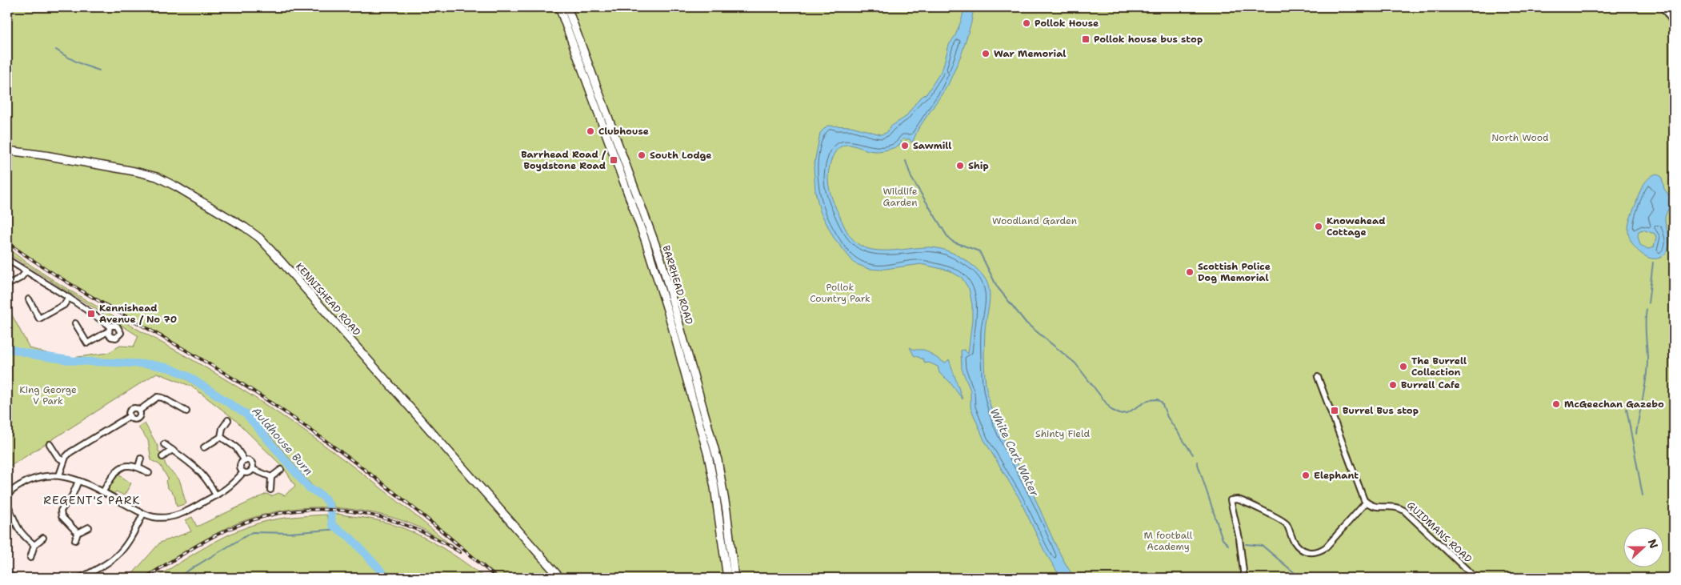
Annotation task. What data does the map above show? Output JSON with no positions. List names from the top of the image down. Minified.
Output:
{"streets":{"main road":["BARRHEAD ROAD","KENNISHEAD ROAD"],"street":["GUIDMANS ROAD"]},"districts":["REGENT'S PARK"],"water":["Auldhouse Burn","White Cart Water"],"parks":["North Wood","Wildlife Garden","Woodland Garden","Pollok Country Park","King George V Park","Shinty Field","M football Academy"],"places":{"other":["Pollok House","War Memorial","Clubhouse","Sawmill","South Lodge","Ship","Knowehead Cottage","Scottish Police Dog Memorial","The Burrell Collection","Burrell Cafe","McGeechan Gazebo","Elephant"],"transit":["Pollok house bus stop","Barrhead Road / Boydstone Road","Kennishead Avenue / No 70","Burrel Bus stop"]},"north":"right"}
